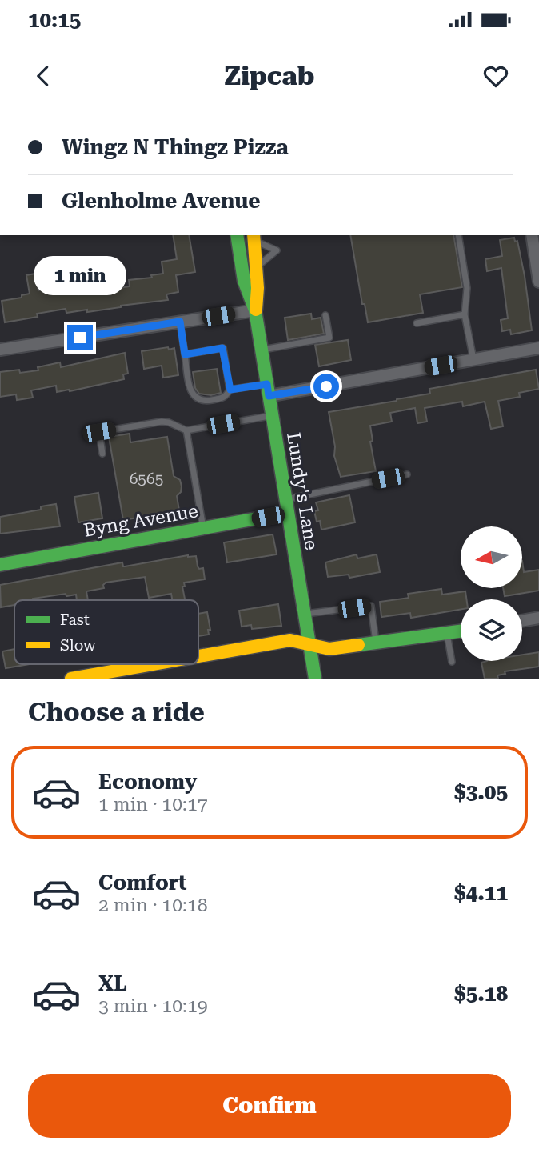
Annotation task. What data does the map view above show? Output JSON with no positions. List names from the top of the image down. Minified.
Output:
{"streets":{"street":["Lundy's Lane","Byng Avenue"]},"crossings":[["Lundy's Lane","Byng Avenue"]],"house_numbers":["6565"],"legend":["Fast","Slow"],"north":"left","page":{"status":"10:15","header":"Zipcab","banner":["Wingz N Thingz Pizza","Glenholme Avenue"],"bubble":"1 min","heading":"Choose a ride","list":[{"name":"Economy","note":"1 min · 10:17","value":"$3.05"},{"name":"Comfort","note":"2 min · 10:18","value":"$4.11"},{"name":"XL","note":"3 min · 10:19","value":"$5.18"}],"buttons":"Confirm"}}
